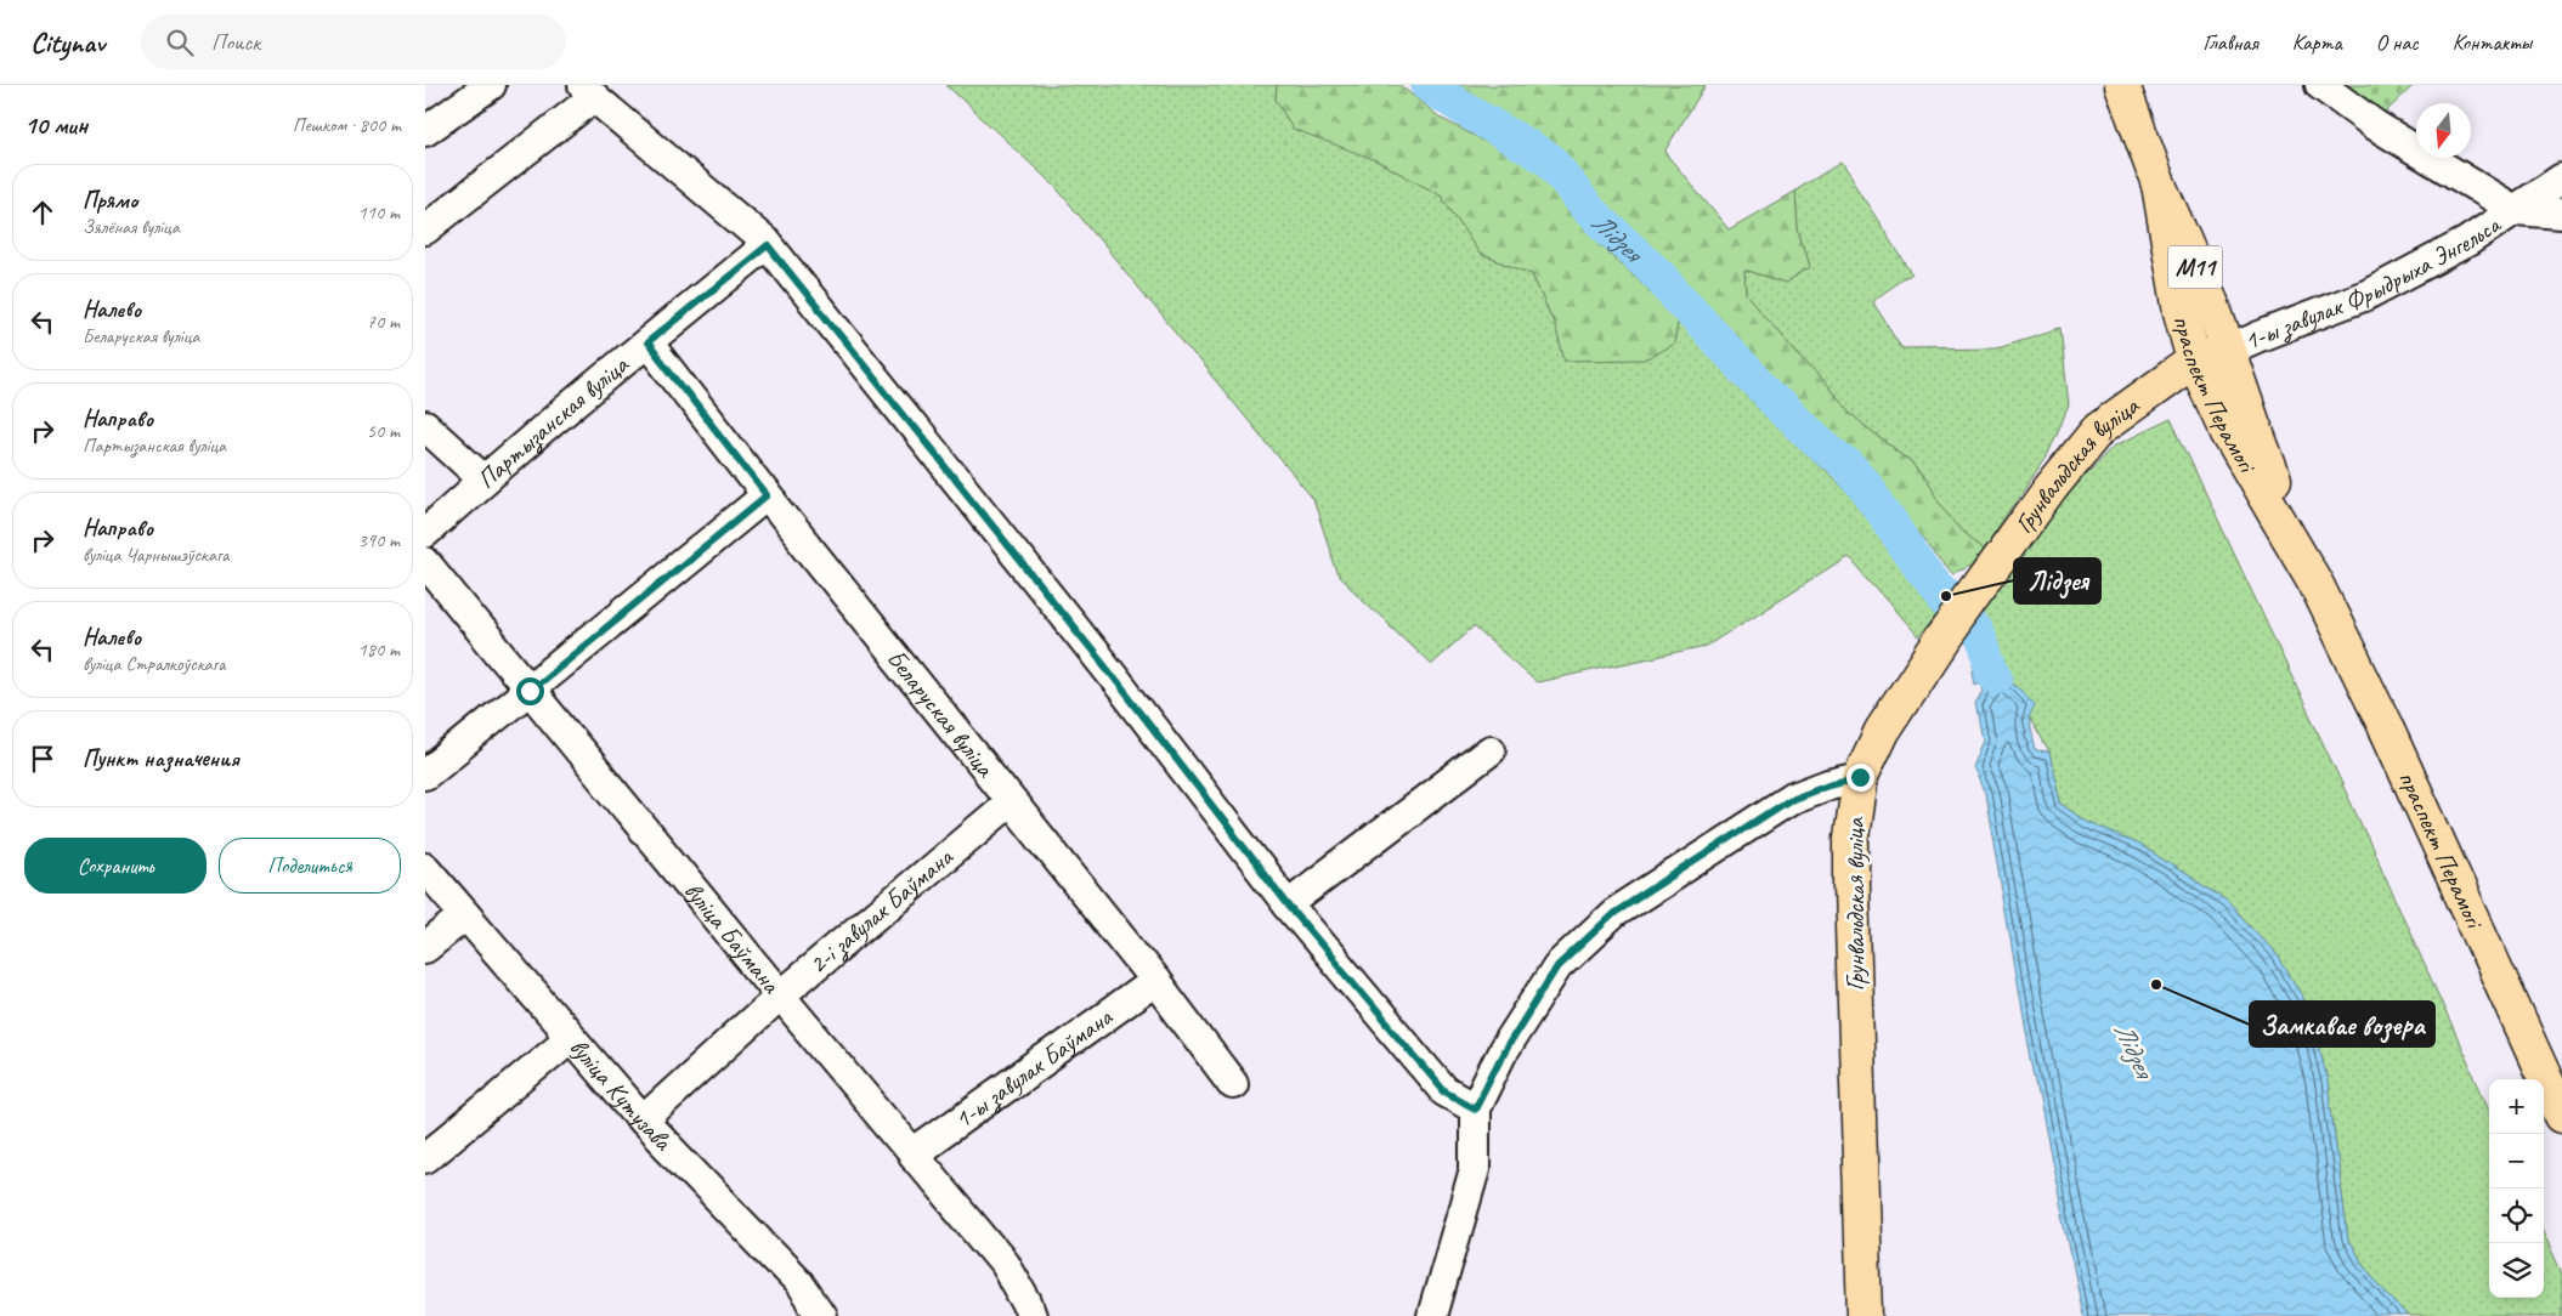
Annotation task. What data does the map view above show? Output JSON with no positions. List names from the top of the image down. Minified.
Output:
{"streets":{"main road":["М11","праспект Перамогі","Грунвальдская вуліца"],"street":["1-ы завулак Фрыдрыха Энгельса","Партызанская вуліца","Беларуская вуліца","2-і завулак Баўмана","вуліца Баўмана","1-ы завулак Баўмана","вуліца Кутузава"]},"crossings":[["1-ы завулак Фрыдрыха Энгельса","праспект Перамогі"],["1-ы завулак Фрыдрыха Энгельса","Грунвальдская вуліца"],["праспект Перамогі","Грунвальдская вуліца"],["Партызанская вуліца","Беларуская вуліца"],["Беларуская вуліца","2-і завулак Баўмана"],["Беларуская вуліца","1-ы завулак Баўмана"],["2-і завулак Баўмана","вуліца Баўмана"],["2-і завулак Баўмана","вуліца Кутузава"],["вуліца Баўмана","1-ы завулак Баўмана"]],"water":["Лідзея"],"places":["Лідзея","Замкавае возера"],"north":"bottom","page":{"header":"Citynav","search":"Поиск","nav":["Главная","Карта","О нас","Контакты"],"heading":["10 мин","Пешком · 800 m"],"list":[["Прямо","Зялёная вуліца","110 m"],["Налево","Беларуская вуліца","70 m"],["Направо","Партызанская вуліца","50 m"],["Направо","вуліца Чарнышэўскага","390 m"],["Налево","вуліца Стралкоўскага","180 m"],"Пункт назначения"],"buttons":["Сохранить","Поделиться"],"map_buttons":["+","−"]}}
